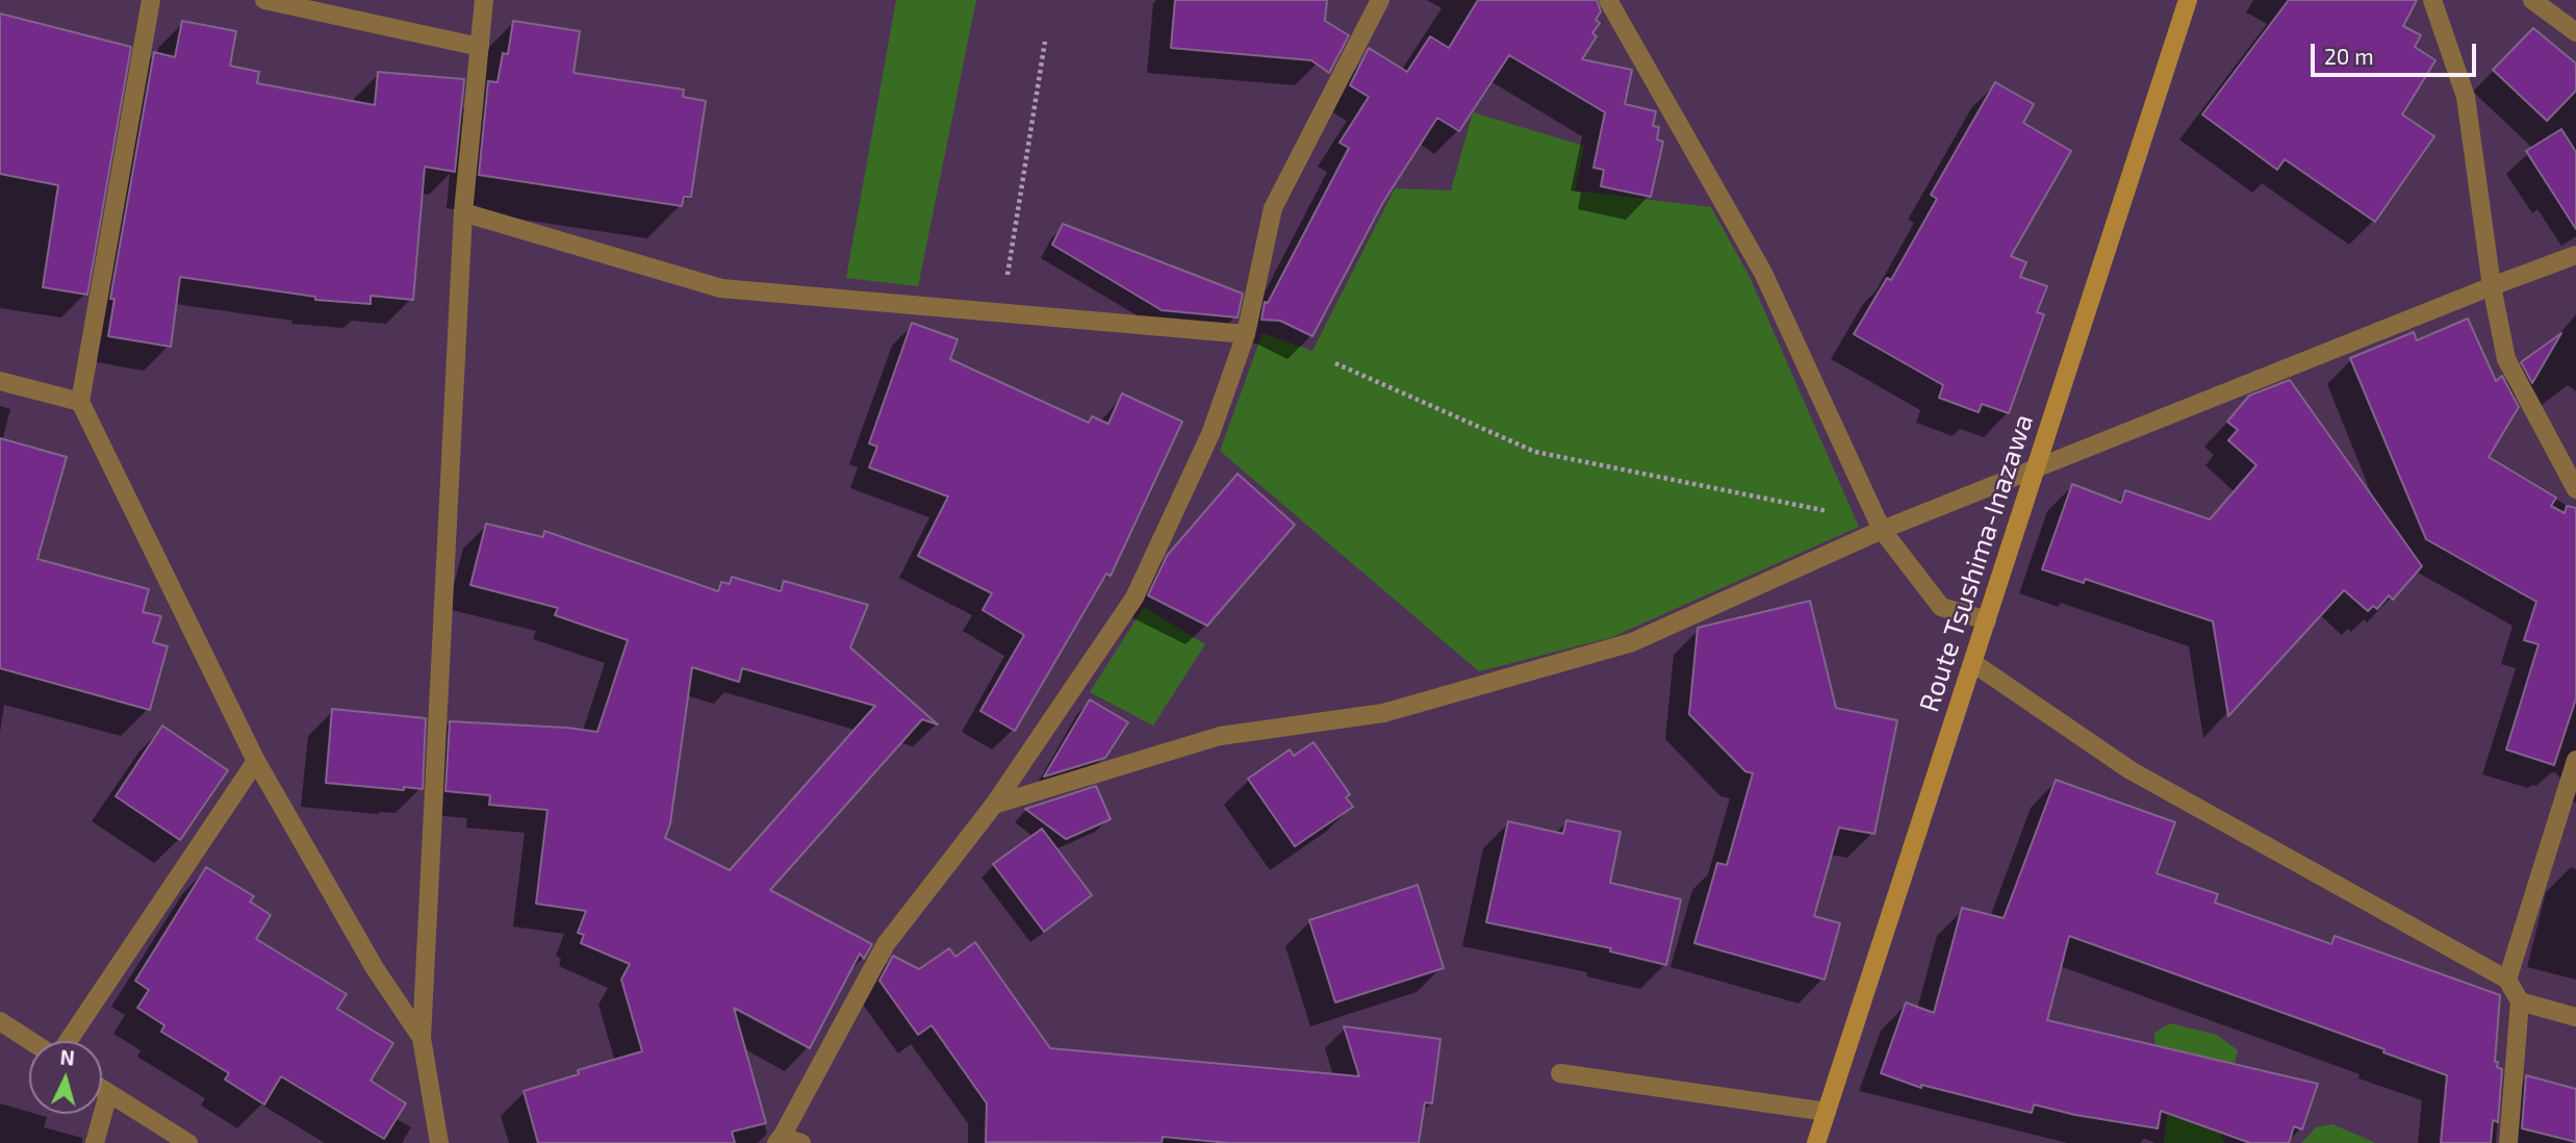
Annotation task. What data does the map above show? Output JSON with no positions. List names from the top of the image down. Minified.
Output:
{"streets":{"main road":["Route Tsushima-Inazawa"]},"scale_bar":"20 m","north":"top"}
